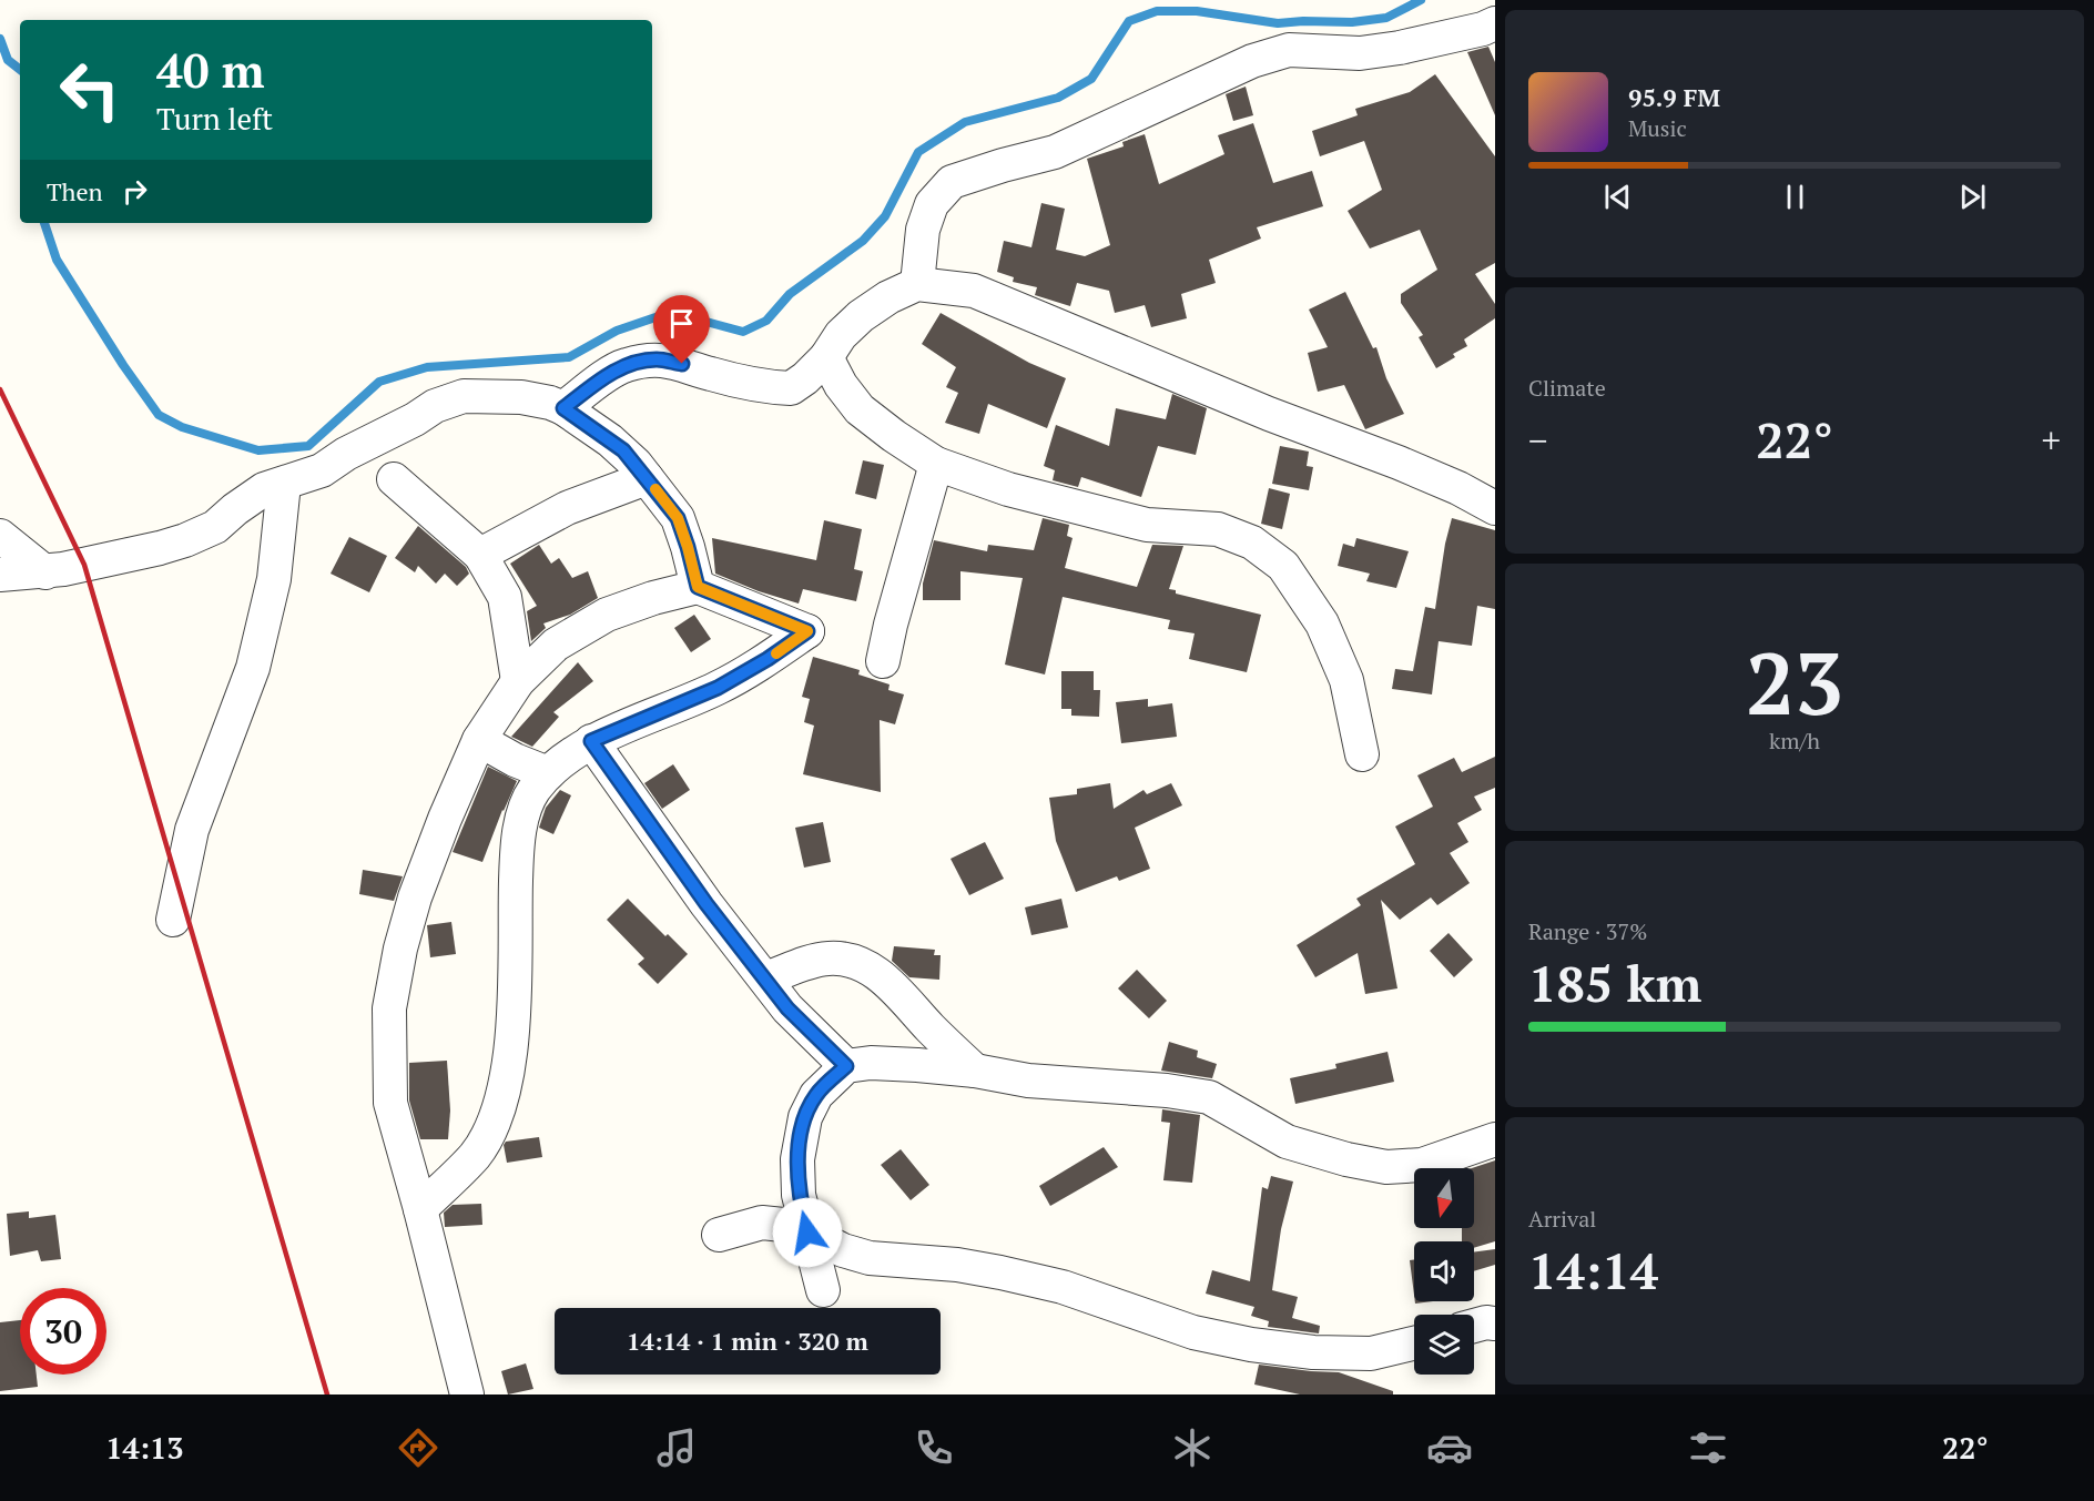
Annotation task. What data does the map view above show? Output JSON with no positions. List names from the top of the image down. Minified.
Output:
{"north":"bottom","page":{"turn":["40 m","Turn left"],"song":["95.9 FM","Music"],"then":"Then","tile":["Climate",["23","km/h"],["Range · 37%","185 km"],["Arrival","14:14"]],"heat":["−","22°","+"],"limit":"30","trip":"14:14 · 1 min · 320 m","tabs":["14:13","22°"]}}
